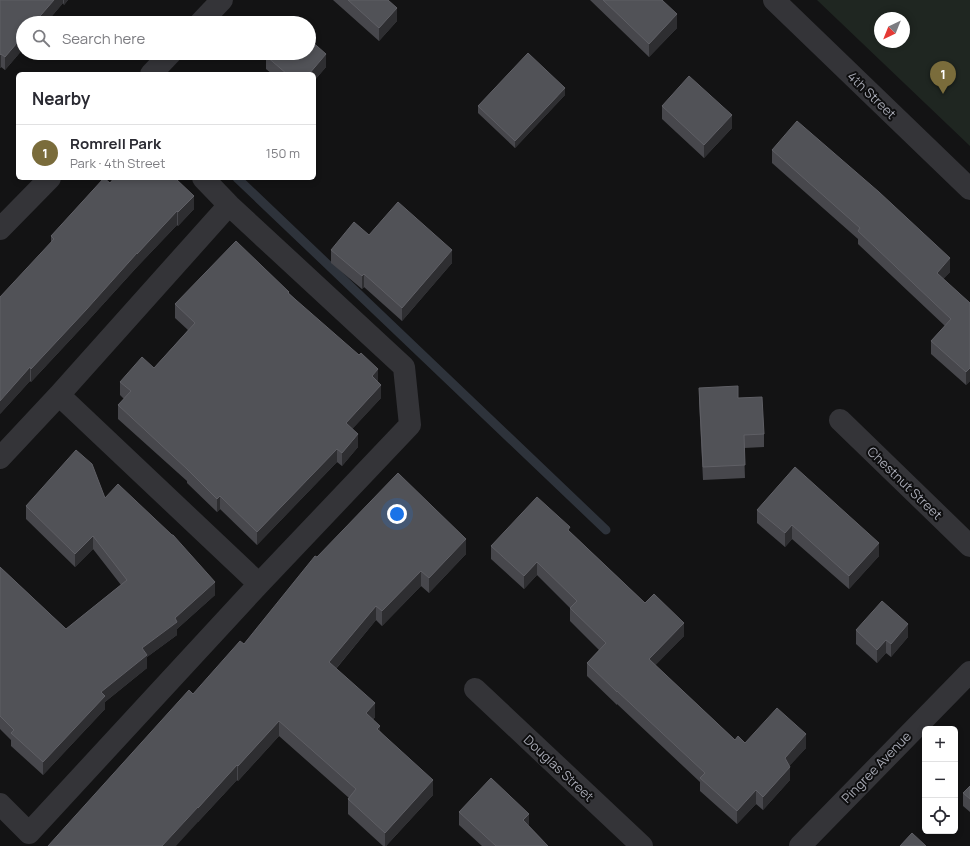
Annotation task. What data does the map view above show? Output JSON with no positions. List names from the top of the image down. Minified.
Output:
{"streets":{"street":["4th Street","Chestnut Street","Pingree Avenue","Douglas Street"]},"north":"bottom left","page":{"search":"Search here","pins":"1","heading":"Nearby","list":[{"mark":"1","name":"Romrell Park","note":"Park · 4th Street","value":"150 m"}],"map_buttons":["+","−"]}}
